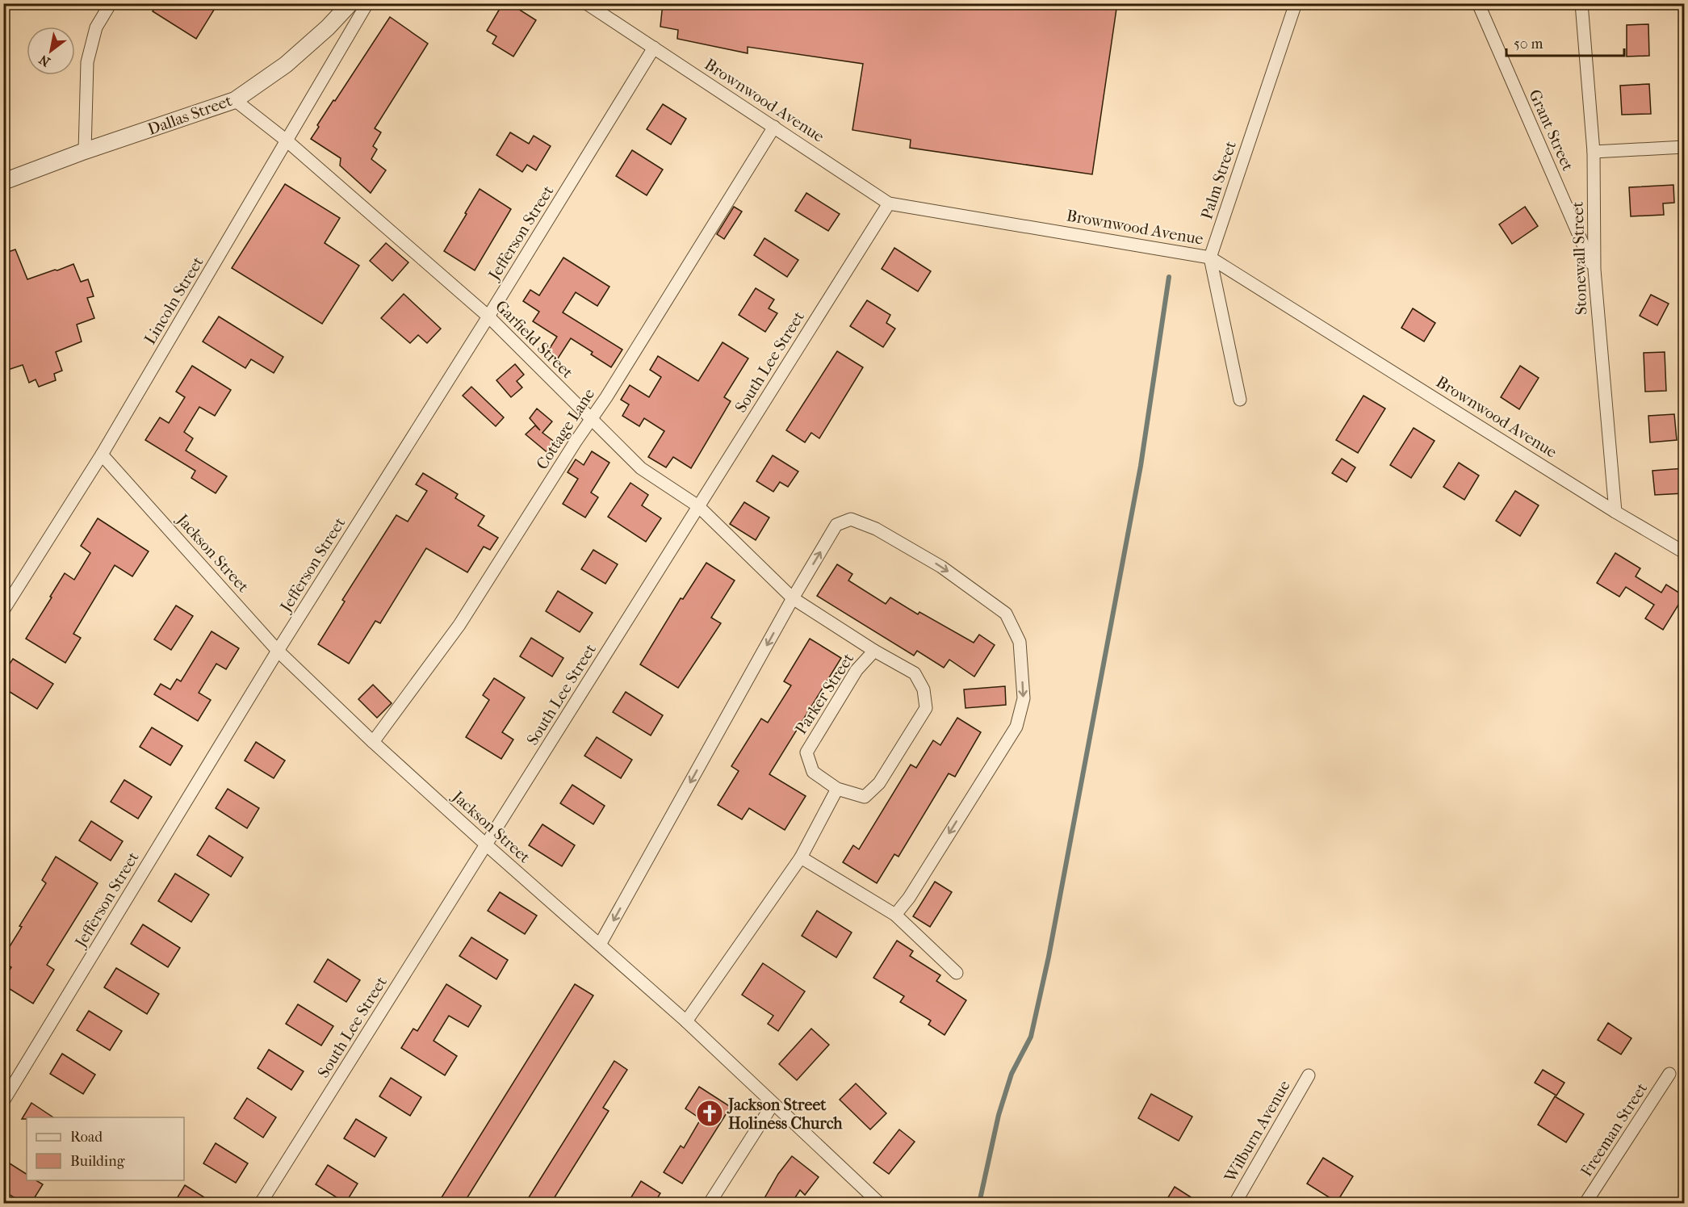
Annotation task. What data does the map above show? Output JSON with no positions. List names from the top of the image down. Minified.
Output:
{"streets":{"street":["Brownwood Avenue","Dallas Street","Grant Street","Palm Street","Jefferson Street","Stonewall Street","Lincoln Street","Garfield Street","South Lee Street","Cottage Lane","Jackson Street","Parker Street","Freeman Street","Wilburn Avenue"]},"crossings":[["Brownwood Avenue","Palm Street"],["Brownwood Avenue","Jefferson Street"],["Brownwood Avenue","Stonewall Street"],["Brownwood Avenue","South Lee Street"],["Brownwood Avenue","Cottage Lane"],["Dallas Street","Garfield Street"],["Grant Street","Stonewall Street"],["Jefferson Street","Garfield Street"],["Jefferson Street","Jackson Street"],["Lincoln Street","Garfield Street"],["Lincoln Street","Jackson Street"],["Garfield Street","South Lee Street"],["Garfield Street","Cottage Lane"],["Garfield Street","Parker Street"],["South Lee Street","Jackson Street"],["Cottage Lane","Jackson Street"]],"places":{"church":["Jackson Street Holiness Church"]},"legend":["Road","Building"],"scale_bar":"50 m","north":"bottom left"}
